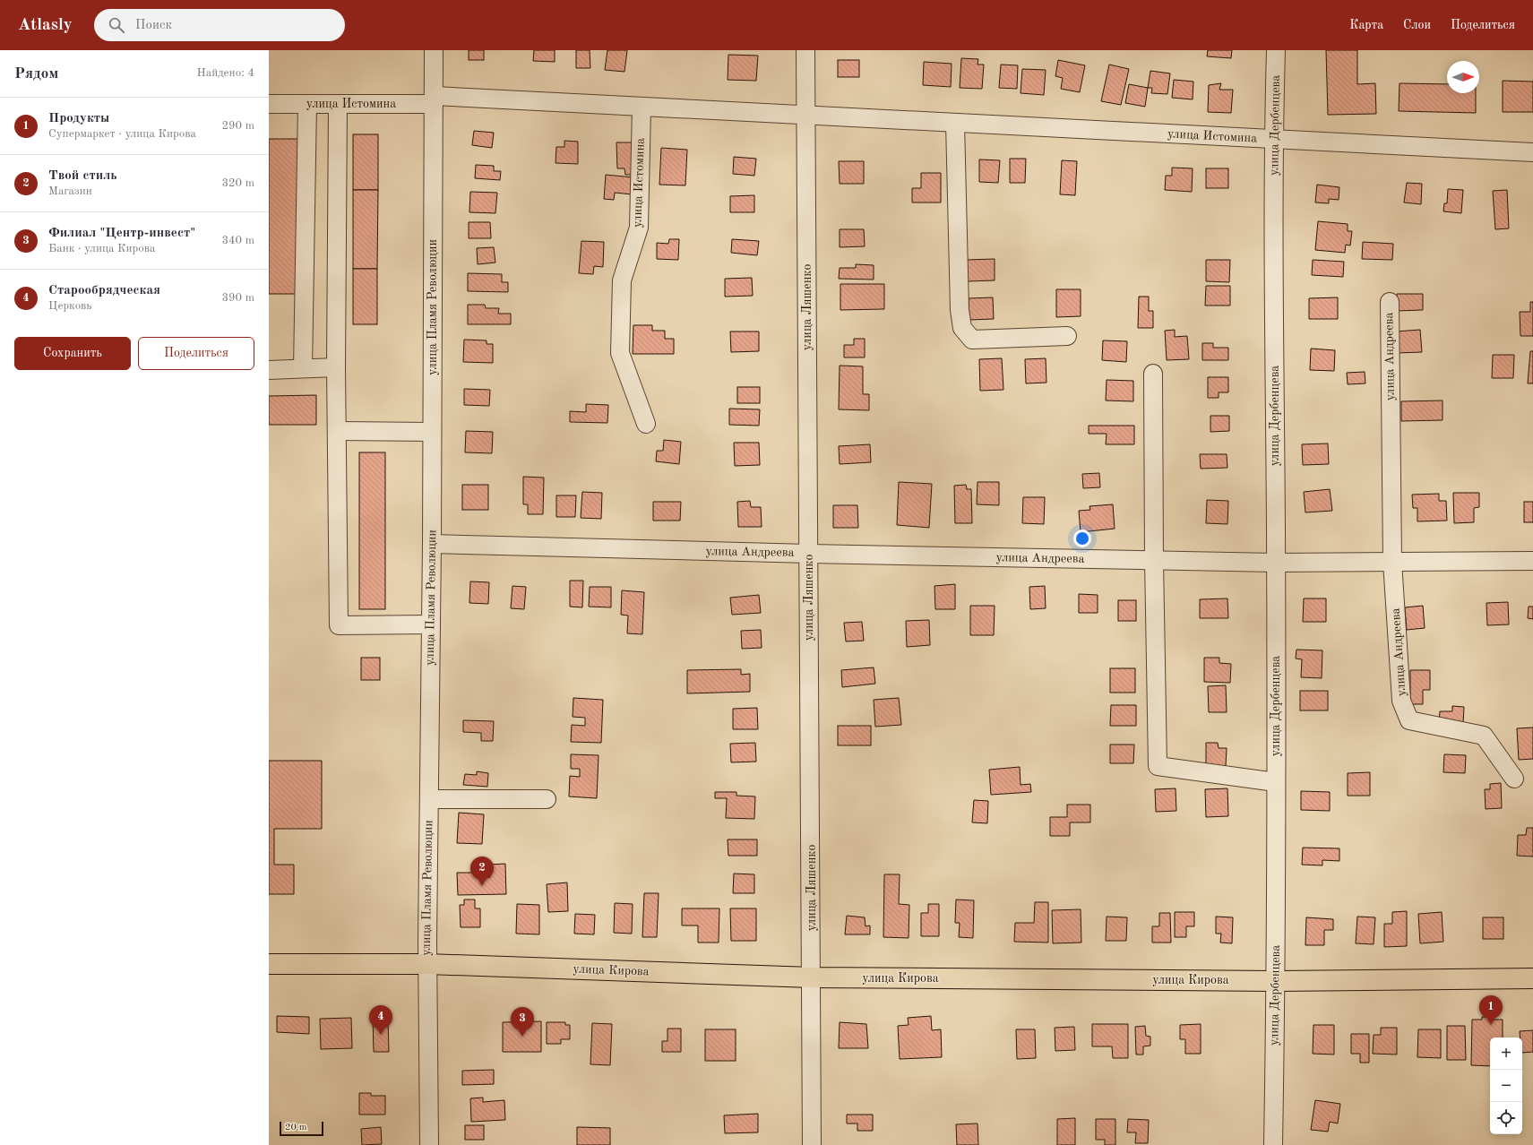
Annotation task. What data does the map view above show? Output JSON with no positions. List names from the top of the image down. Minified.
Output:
{"streets":{"main road":["улица Кирова"],"street":["улица Истомина","улица Дербенцева","улица Пламя Революции","улица Ляшенко","улица Андреева"]},"crossings":[["улица Истомина","улица Дербенцева"],["улица Истомина","улица Пламя Революции"],["улица Истомина","улица Ляшенко"],["улица Дербенцева","улица Андреева"],["улица Дербенцева","улица Кирова"],["улица Пламя Революции","улица Андреева"],["улица Пламя Революции","улица Кирова"],["улица Ляшенко","улица Андреева"],["улица Ляшенко","улица Кирова"]],"scale_bar":"20 m","north":"right","page":{"header":"Atlasly","search":"Поиск","nav":["Карта","Слои","Поделиться"],"heading":["Рядом","Найдено: 4"],"list":[{"mark":"1","name":"Продукты","note":"Супермаркет · улица Кирова","value":"290 m"},{"mark":"2","name":"Твой стиль","note":"Магазин","value":"320 m"},{"mark":"3","name":"Филиал \"Центр-инвест\"","note":"Банк · улица Кирова","value":"340 m"},{"mark":"4","name":"Старообрядческая","note":"Церковь","value":"390 m"}],"buttons":["Сохранить","Поделиться"],"pins":["2","1","4","3"],"map_buttons":["+","−"],"scale":"20 m"}}
